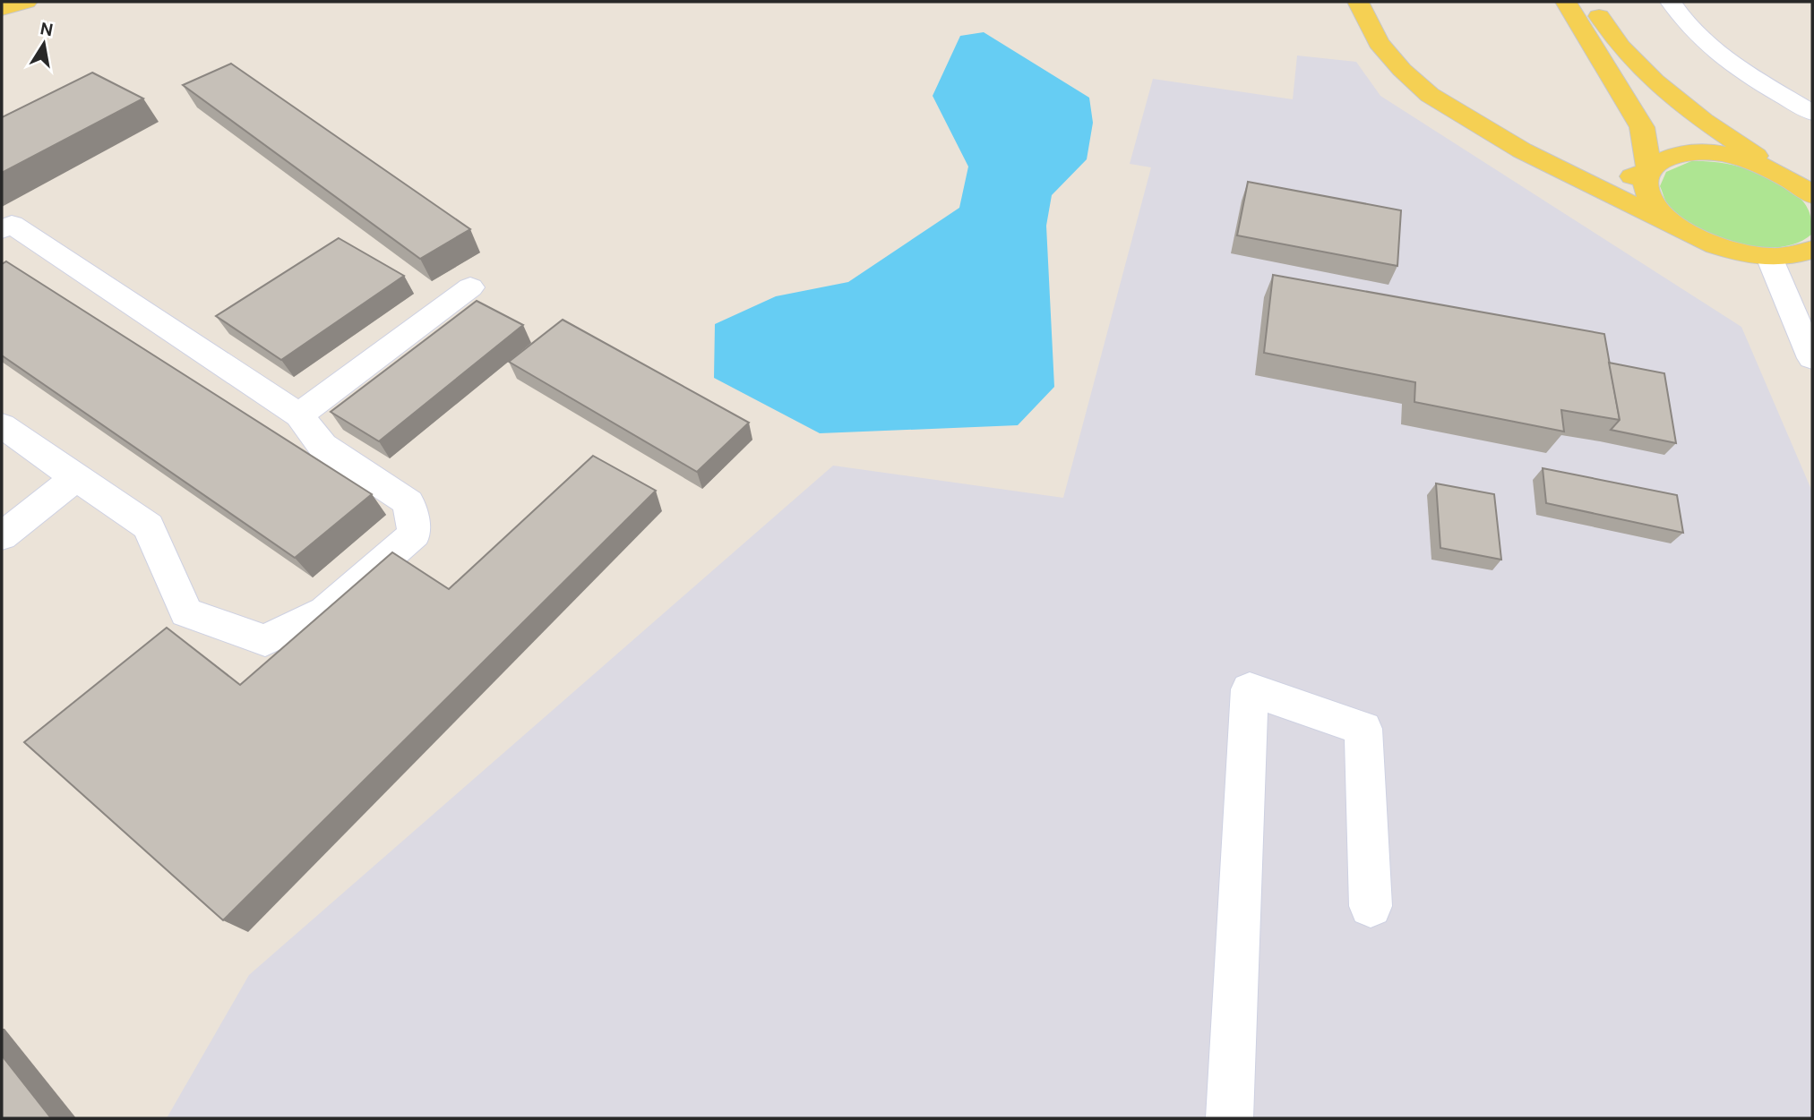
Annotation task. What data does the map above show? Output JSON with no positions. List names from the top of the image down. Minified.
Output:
{"north":"top"}
